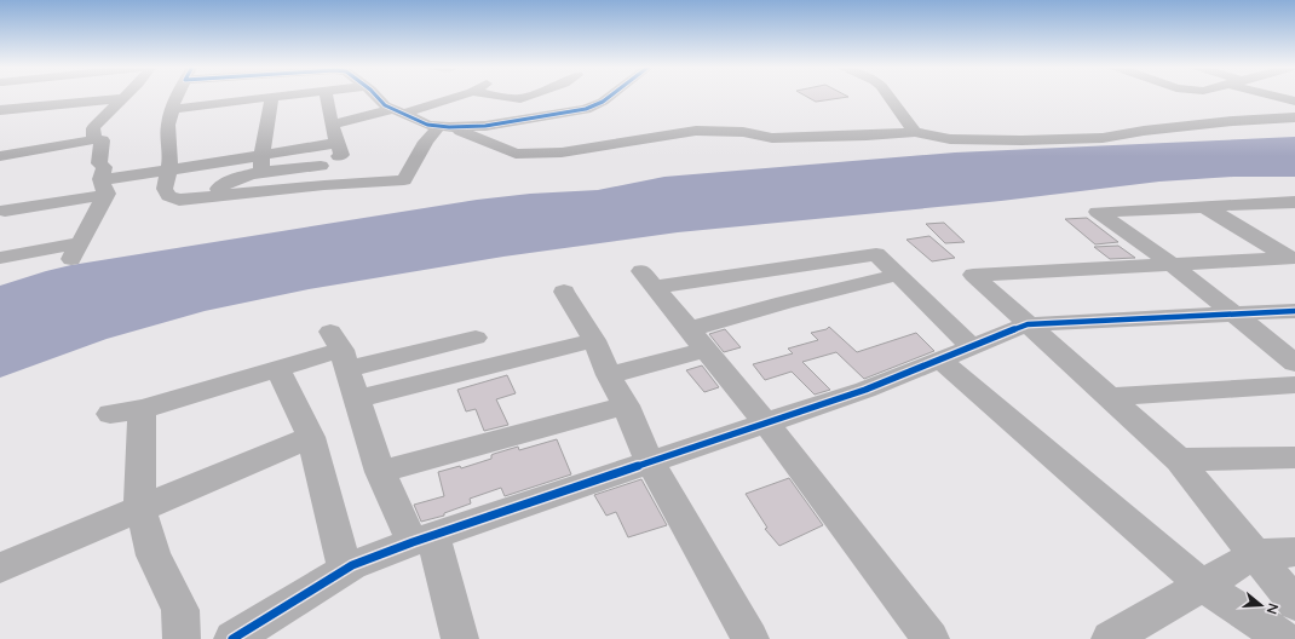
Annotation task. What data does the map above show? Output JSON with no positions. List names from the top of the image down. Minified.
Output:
{"north":"right"}
